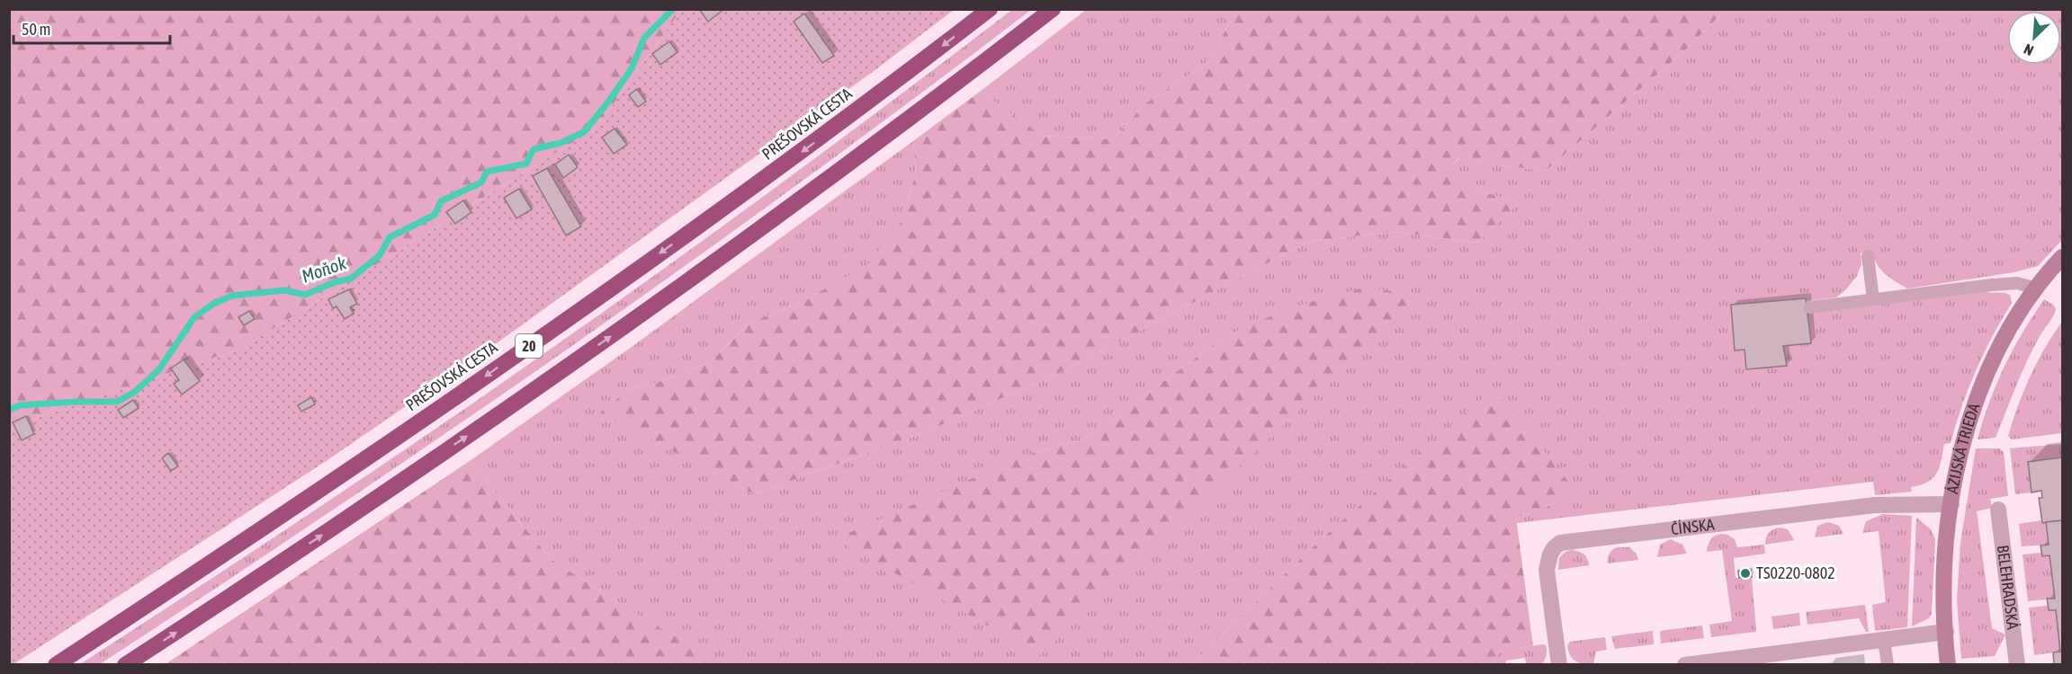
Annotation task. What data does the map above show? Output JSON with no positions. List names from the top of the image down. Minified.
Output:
{"streets":{"highway":["PREŠOVSKÁ CESTA","20"],"street":["ÁZIJSKÁ TRIEDA","ČÍNSKA","BELEHRADSKÁ"]},"crossings":[["ÁZIJSKÁ TRIEDA","ČÍNSKA"]],"water":["Moňok"],"places":["TS0220-0802"],"scale_bar":"50 m","north":"bottom left"}
